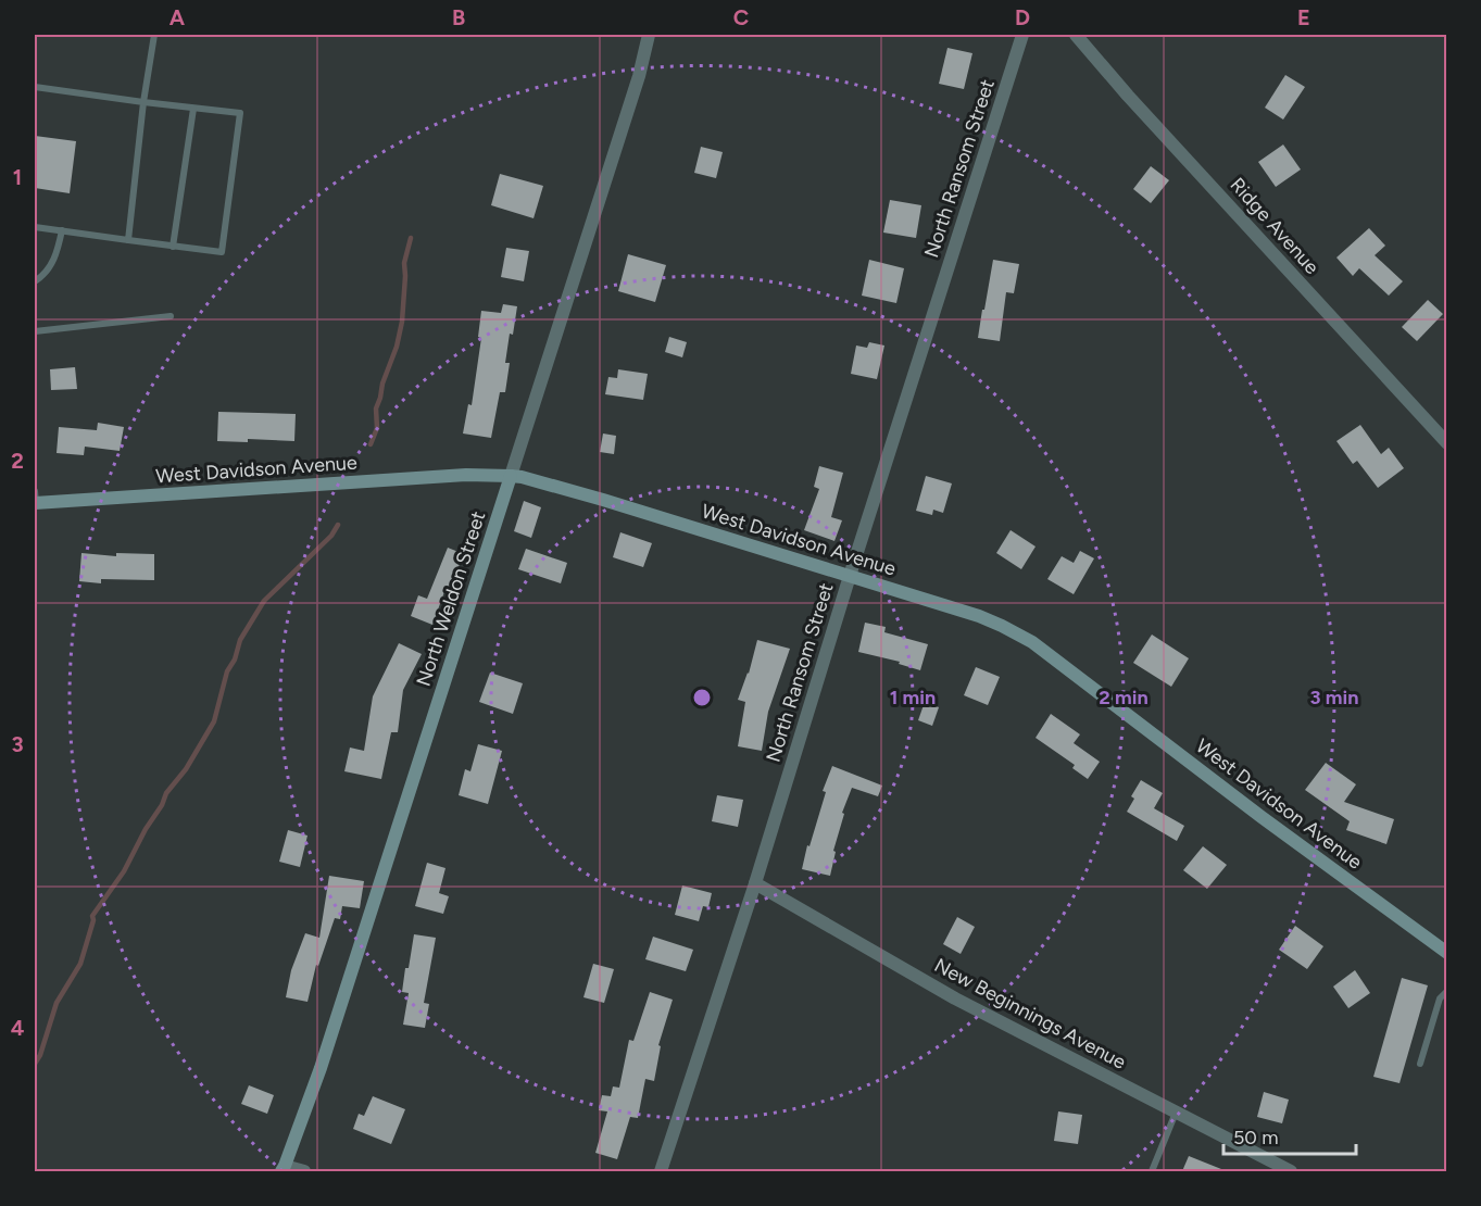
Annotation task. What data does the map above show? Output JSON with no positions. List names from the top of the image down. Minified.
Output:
{"streets":{"street":["North Ransom Street","Ridge Avenue","West Davidson Avenue","North Weldon Street","New Beginnings Avenue"]},"crossings":[["North Ransom Street","West Davidson Avenue"],["North Ransom Street","New Beginnings Avenue"],["West Davidson Avenue","North Weldon Street"]],"scale_bar":"50 m","grid":{"columns":["A","B","C","D","E"],"rows":["1","2","3","4"]},"rings":["1 min","2 min","3 min"]}
